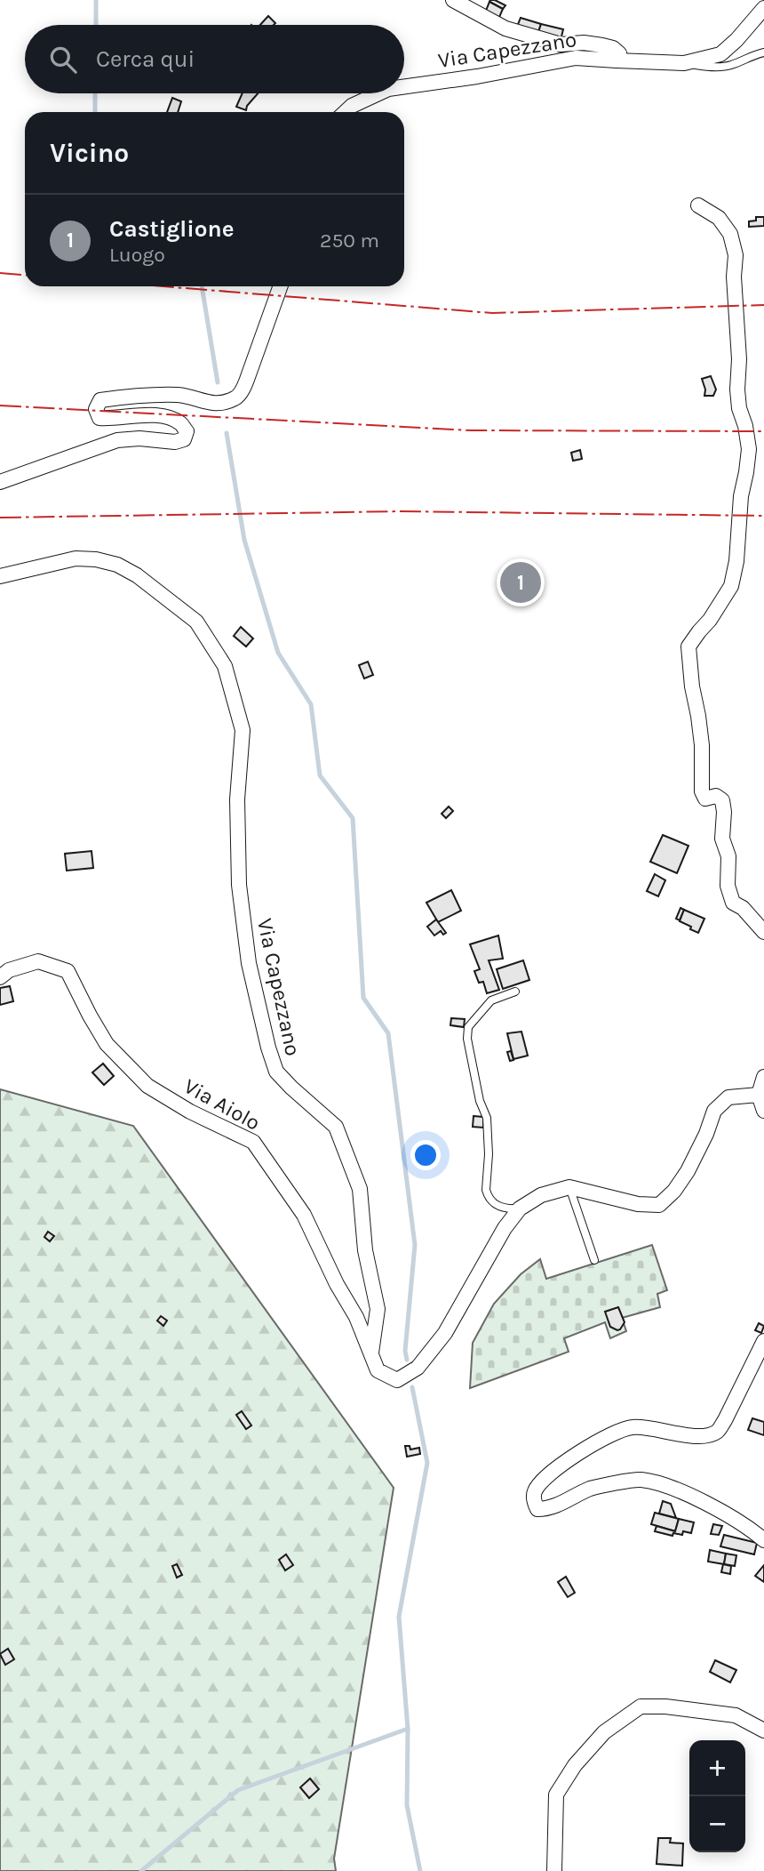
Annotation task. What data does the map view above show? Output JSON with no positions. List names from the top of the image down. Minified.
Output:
{"streets":{"street":["Via Capezzano","Via Aiolo"]},"crossings":[["Via Capezzano","Via Aiolo"]],"page":{"search":"Cerca qui","heading":"Vicino","list":[{"mark":"1","name":"Castiglione","note":"Luogo","value":"250 m"}],"pins":"1","map_buttons":["+","−"]}}
